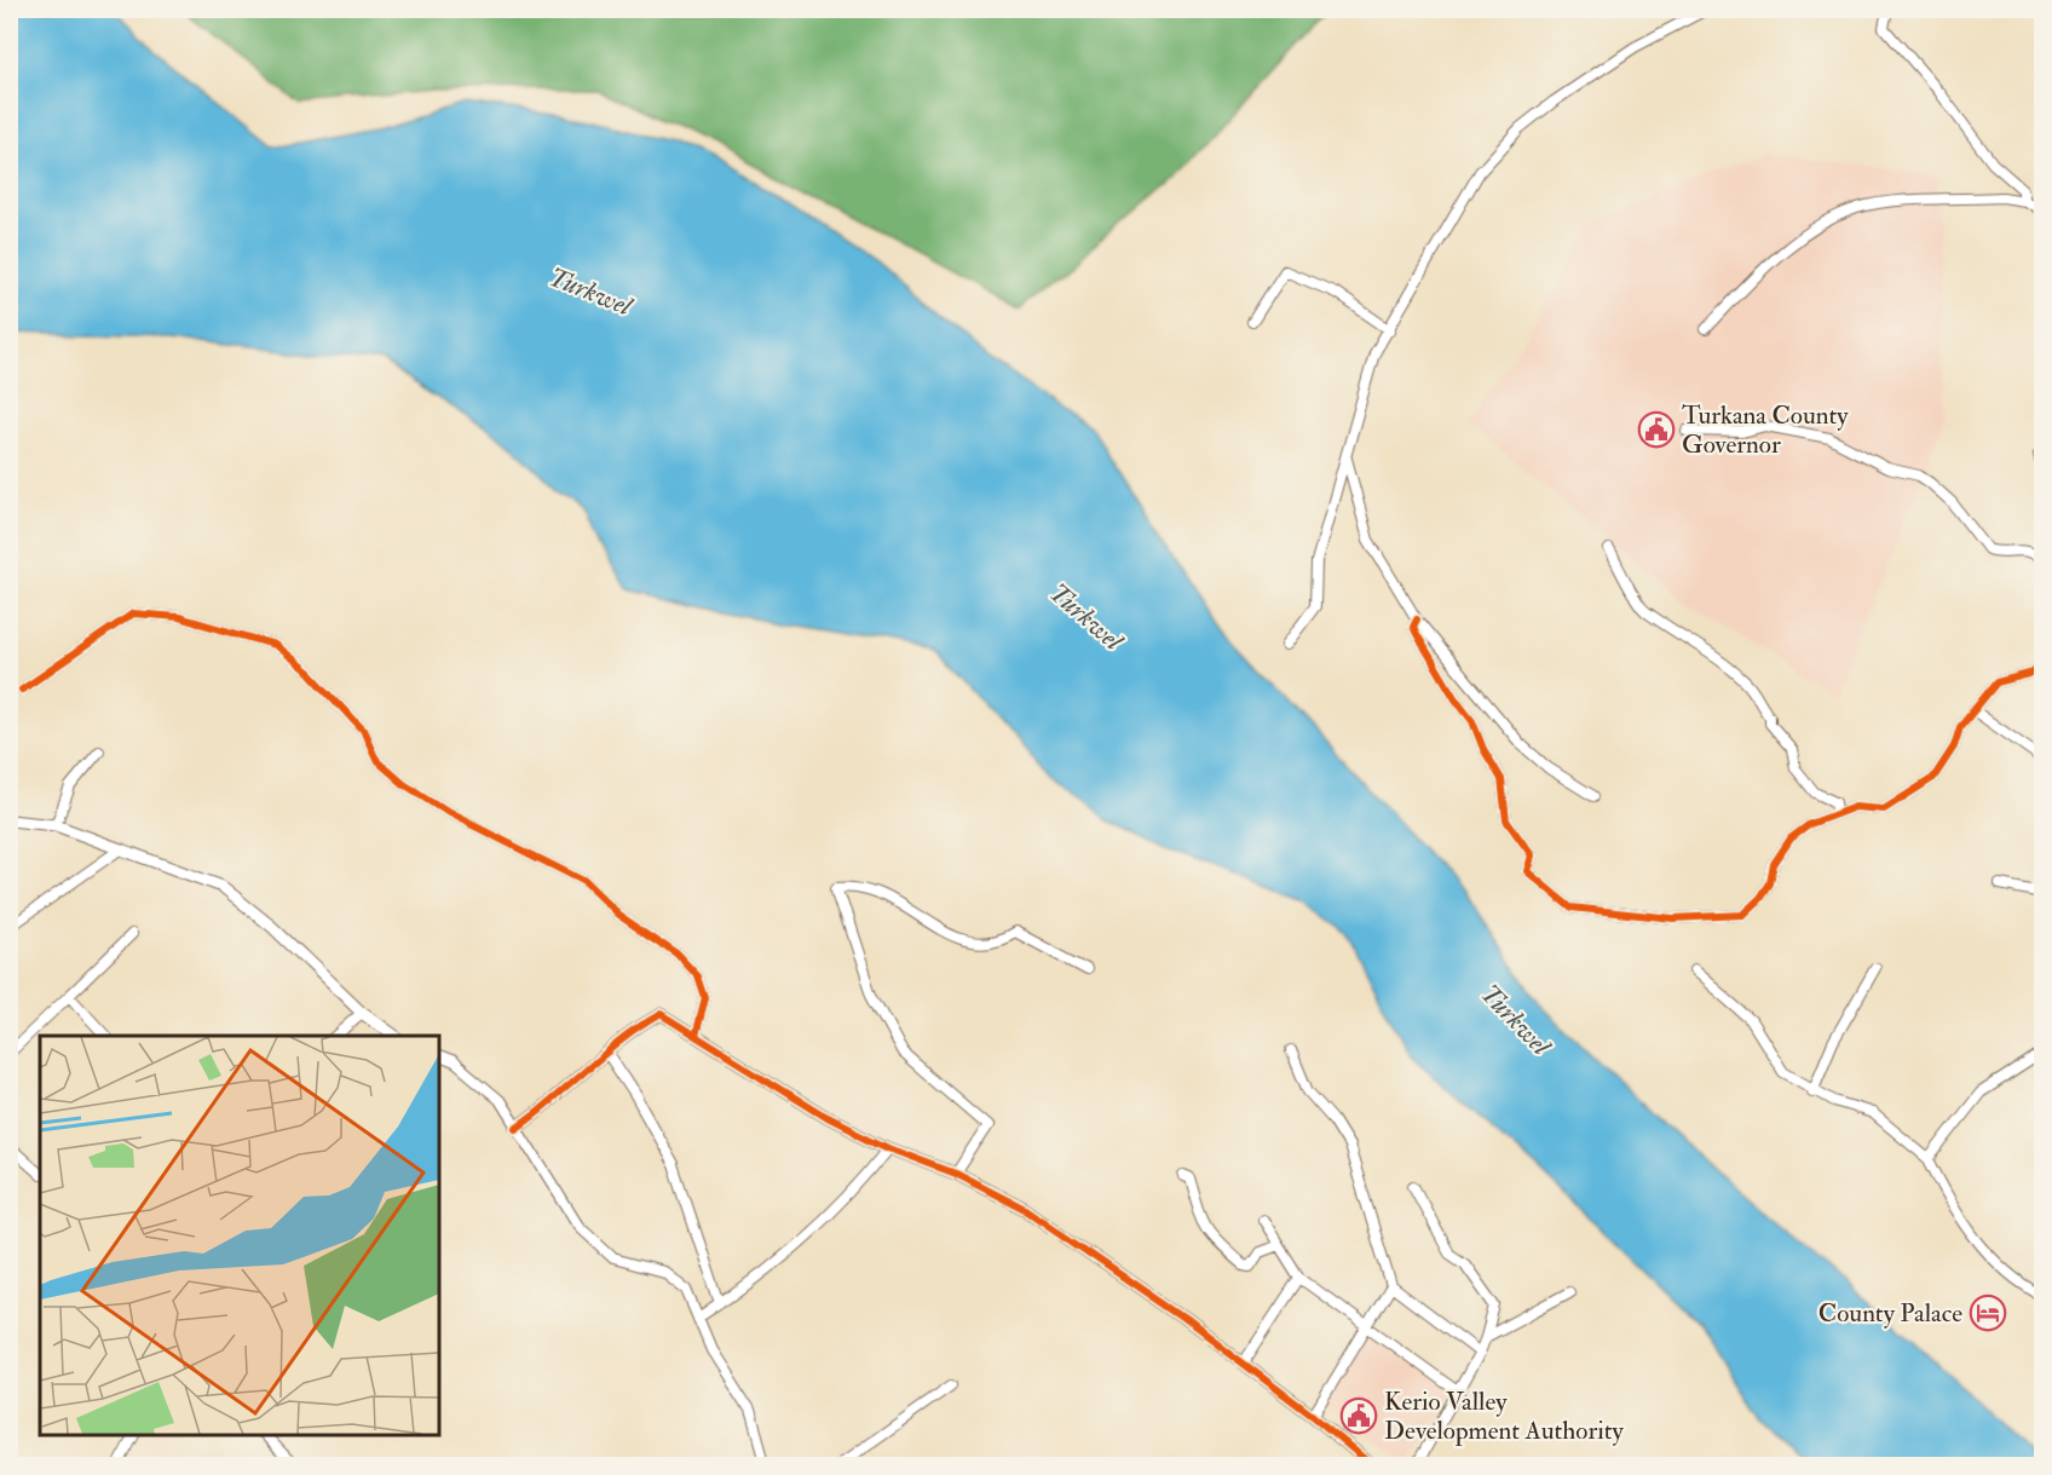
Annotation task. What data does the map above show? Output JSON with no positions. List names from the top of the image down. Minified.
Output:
{"water":["Turkwel"],"places":{"public building":["Turkana County Governor","Kerio Valley Development Authority"],"hotel":["County Palace"]}}
